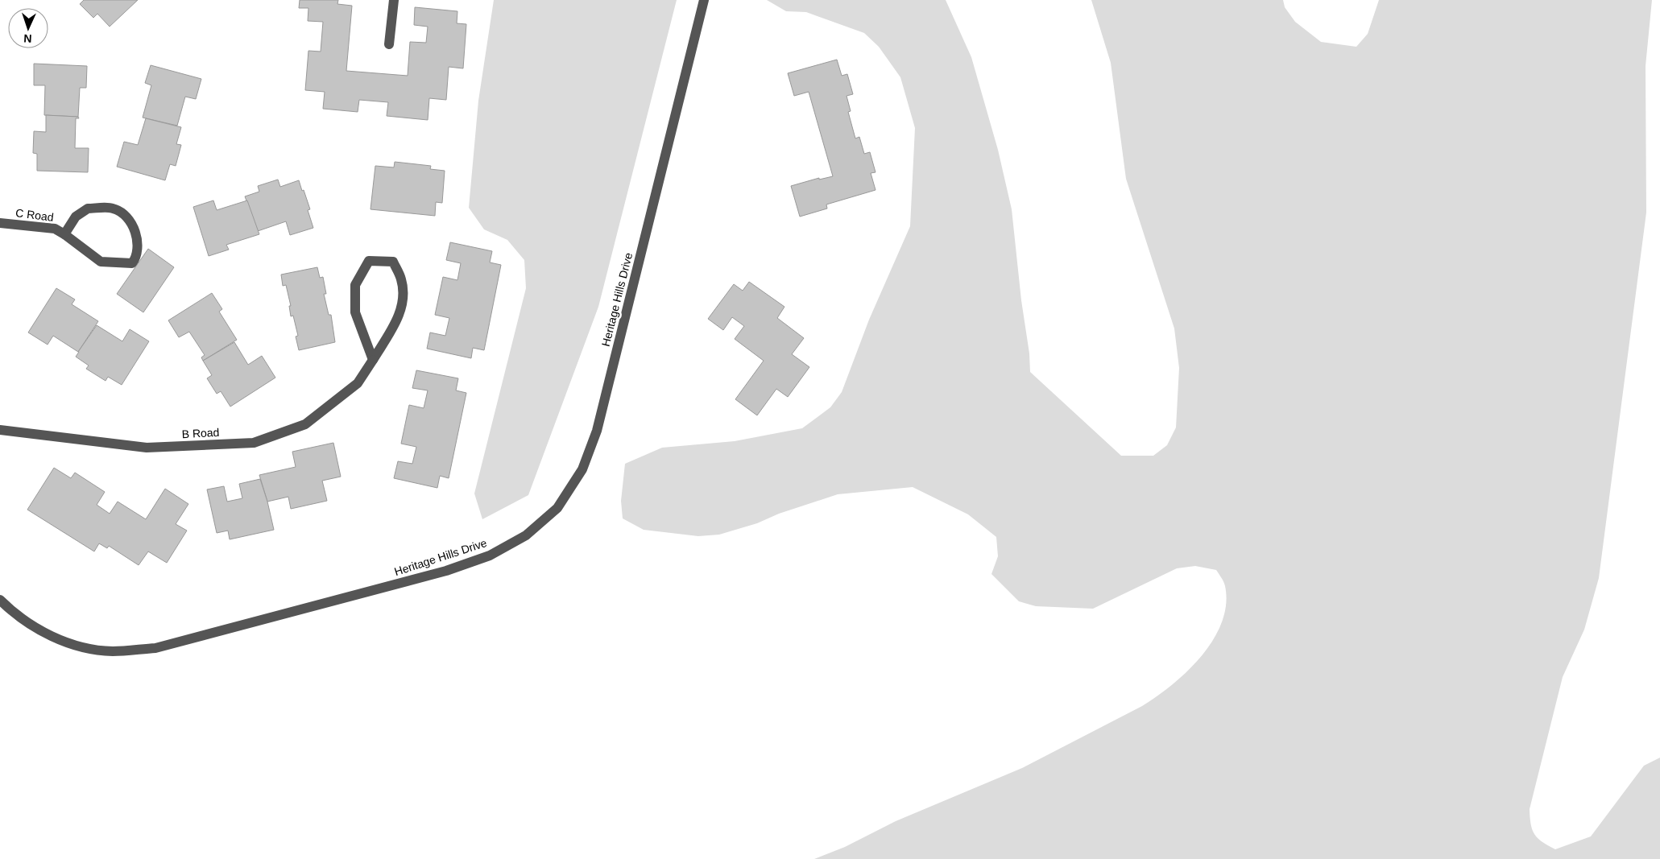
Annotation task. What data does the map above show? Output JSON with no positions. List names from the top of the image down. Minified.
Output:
{"streets":{"street":["C Road","Heritage Hills Drive","B Road"]},"north":"bottom"}
